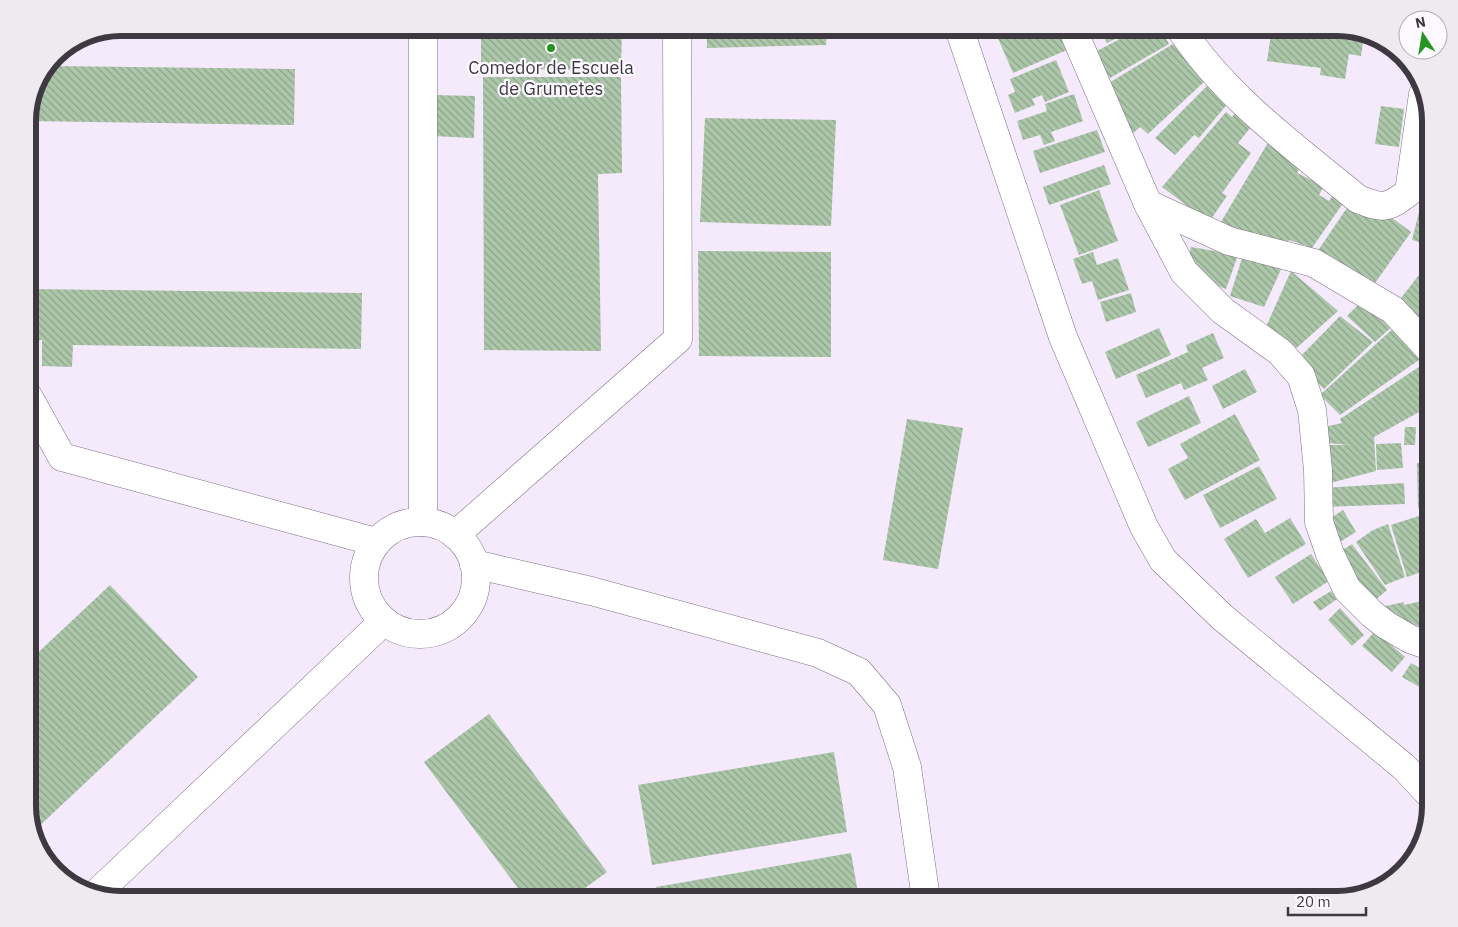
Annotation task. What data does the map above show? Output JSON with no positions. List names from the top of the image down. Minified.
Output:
{"places":["Comedor de Escuela de Grumetes"],"scale_bar":"20 m","north":"top"}
